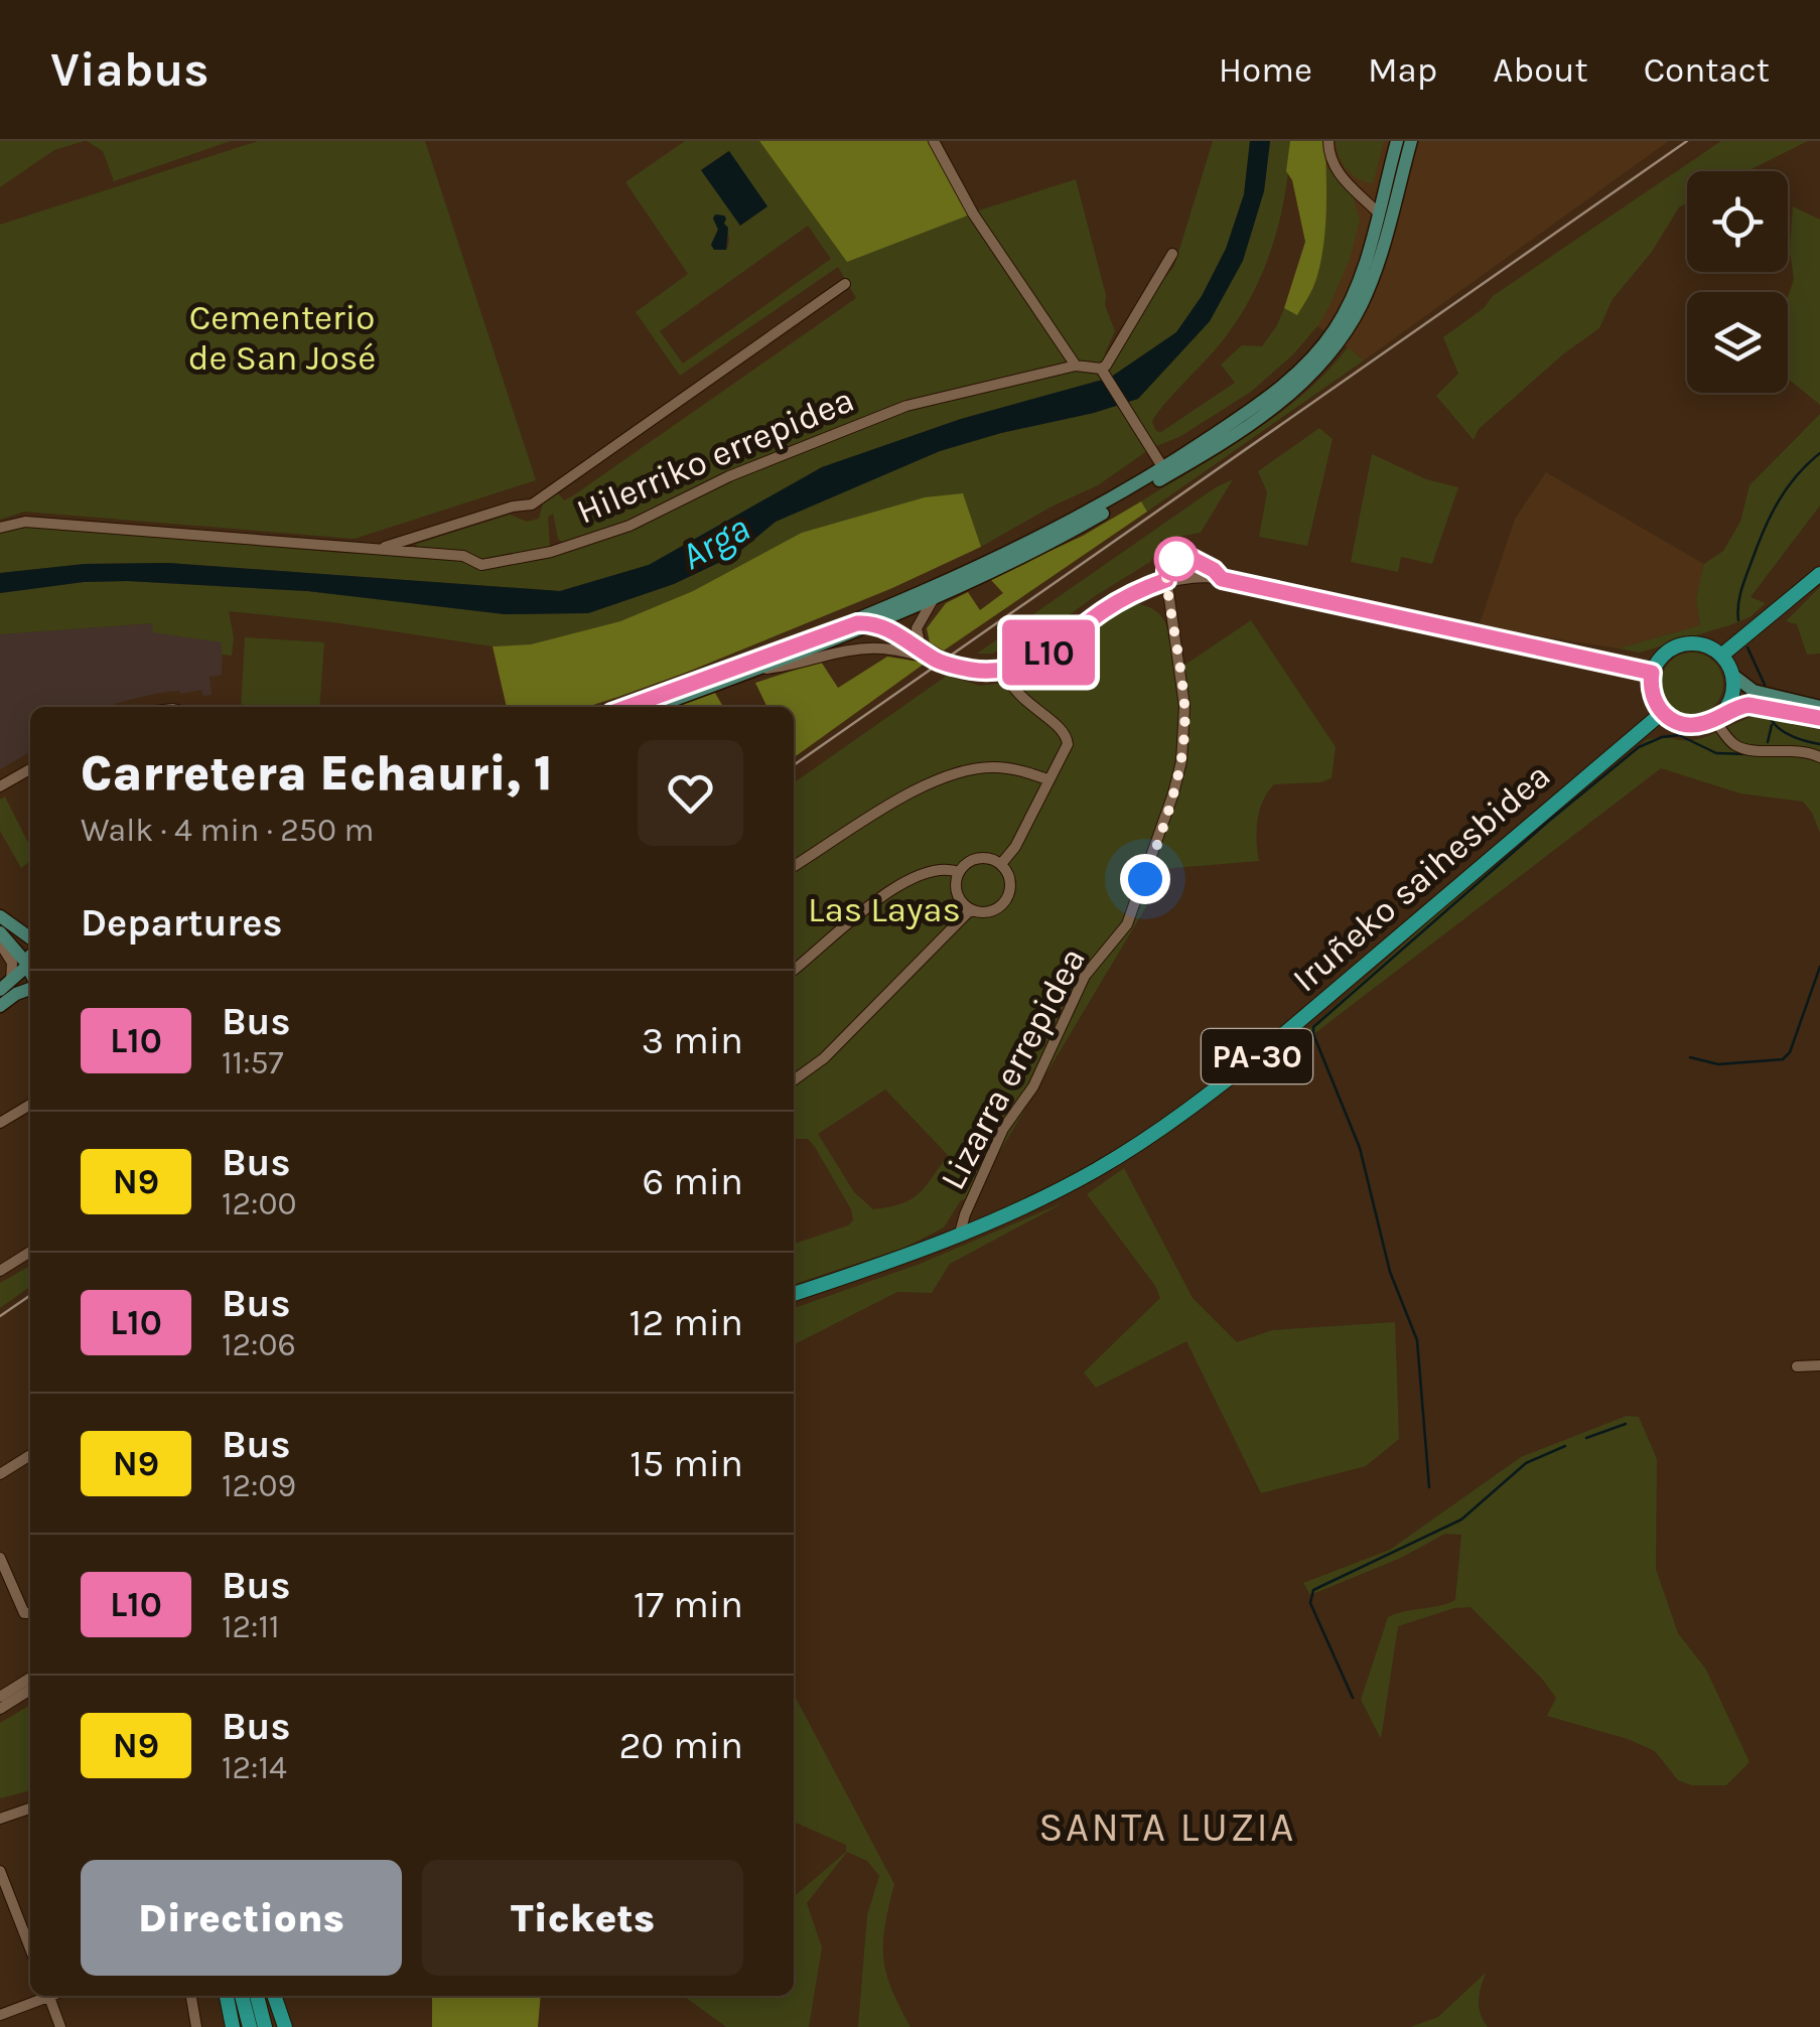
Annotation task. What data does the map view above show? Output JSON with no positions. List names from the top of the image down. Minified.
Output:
{"streets":{"highway":["Iruñeko saihesbidea","PA-30"],"street":["Hilerriko errepidea","Lizarra errepidea"]},"crossings":[["Iruñeko saihesbidea","Lizarra errepidea"]],"districts":["SANTA LUZIA"],"water":["Arga"],"parks":["Cementerio de San José","Las Layas"],"lines":["bus line L10"],"page":{"header":"Viabus","nav":["Home","Map","About","Contact"],"on_map":"L10","heading":[["Carretera Echauri, 1","Walk · 4 min · 250 m"],"Departures"],"list":[{"mark":"L10","name":"Bus","note":"11:57","value":"3 min"},{"mark":"N9","name":"Bus","note":"12:00","value":"6 min"},{"mark":"L10","name":"Bus","note":"12:06","value":"12 min"},{"mark":"N9","name":"Bus","note":"12:09","value":"15 min"},{"mark":"L10","name":"Bus","note":"12:11","value":"17 min"},{"mark":"N9","name":"Bus","note":"12:14","value":"20 min"}],"buttons":["Directions","Tickets"]}}
